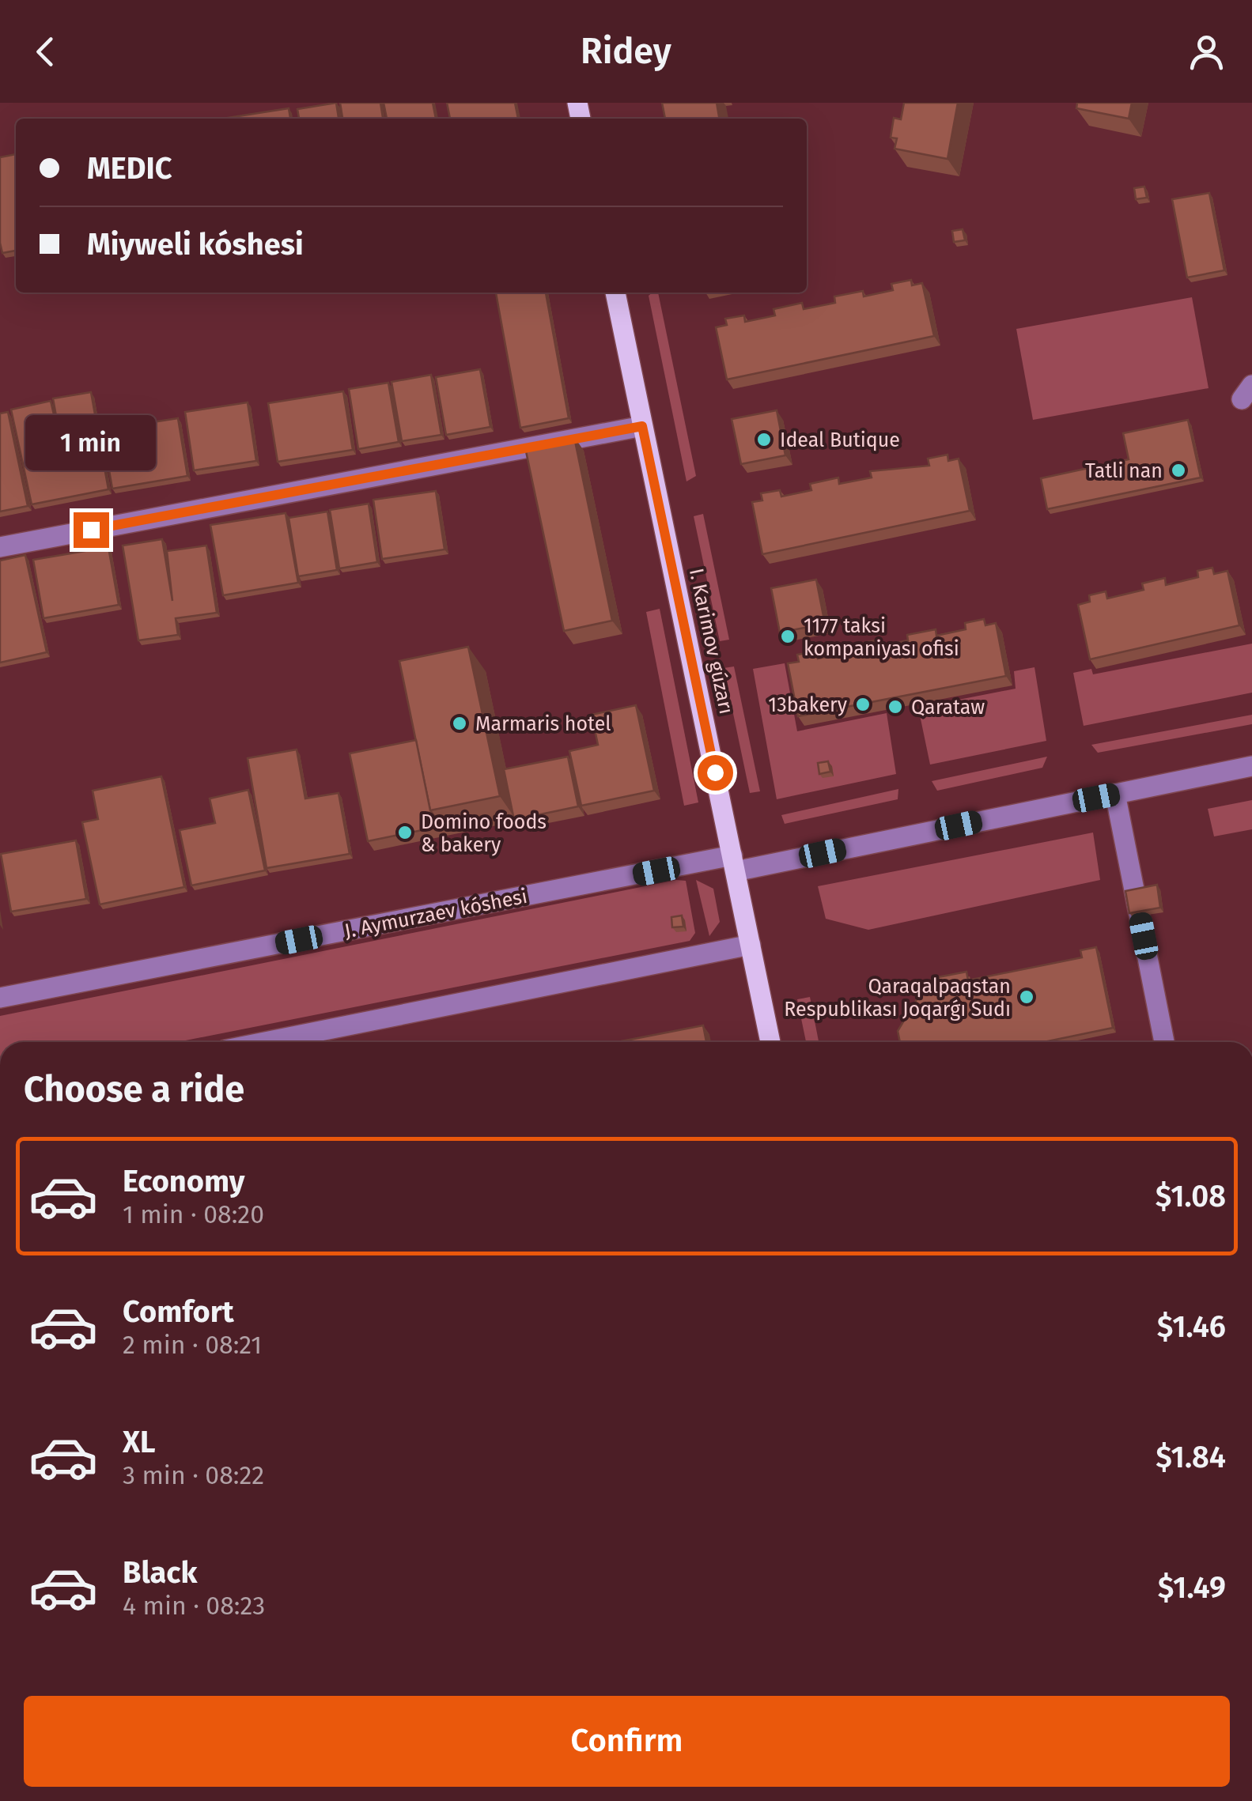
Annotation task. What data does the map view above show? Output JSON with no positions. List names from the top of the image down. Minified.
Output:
{"streets":{"main road":["I. Karimov gúzarı"],"street":["J. Aymurzaev kóshesi"]},"crossings":[["I. Karimov gúzarı","J. Aymurzaev kóshesi"]],"places":["Ideal Butique","Tatli nan","1177 taksi kompaniyası ofisi","13bakery","Qarataw","Marmaris hotel","Domino foods & bakery","Qaraqalpaqstan Respublikası Joqarǵı Sudı"],"page":{"header":"Ridey","banner":["MEDIC","Miyweli kóshesi"],"bubble":"1 min","heading":"Choose a ride","list":[{"name":"Economy","note":"1 min · 08:20","value":"$1.08"},{"name":"Comfort","note":"2 min · 08:21","value":"$1.46"},{"name":"XL","note":"3 min · 08:22","value":"$1.84"},{"name":"Black","note":"4 min · 08:23","value":"$1.49"}],"buttons":"Confirm"}}
